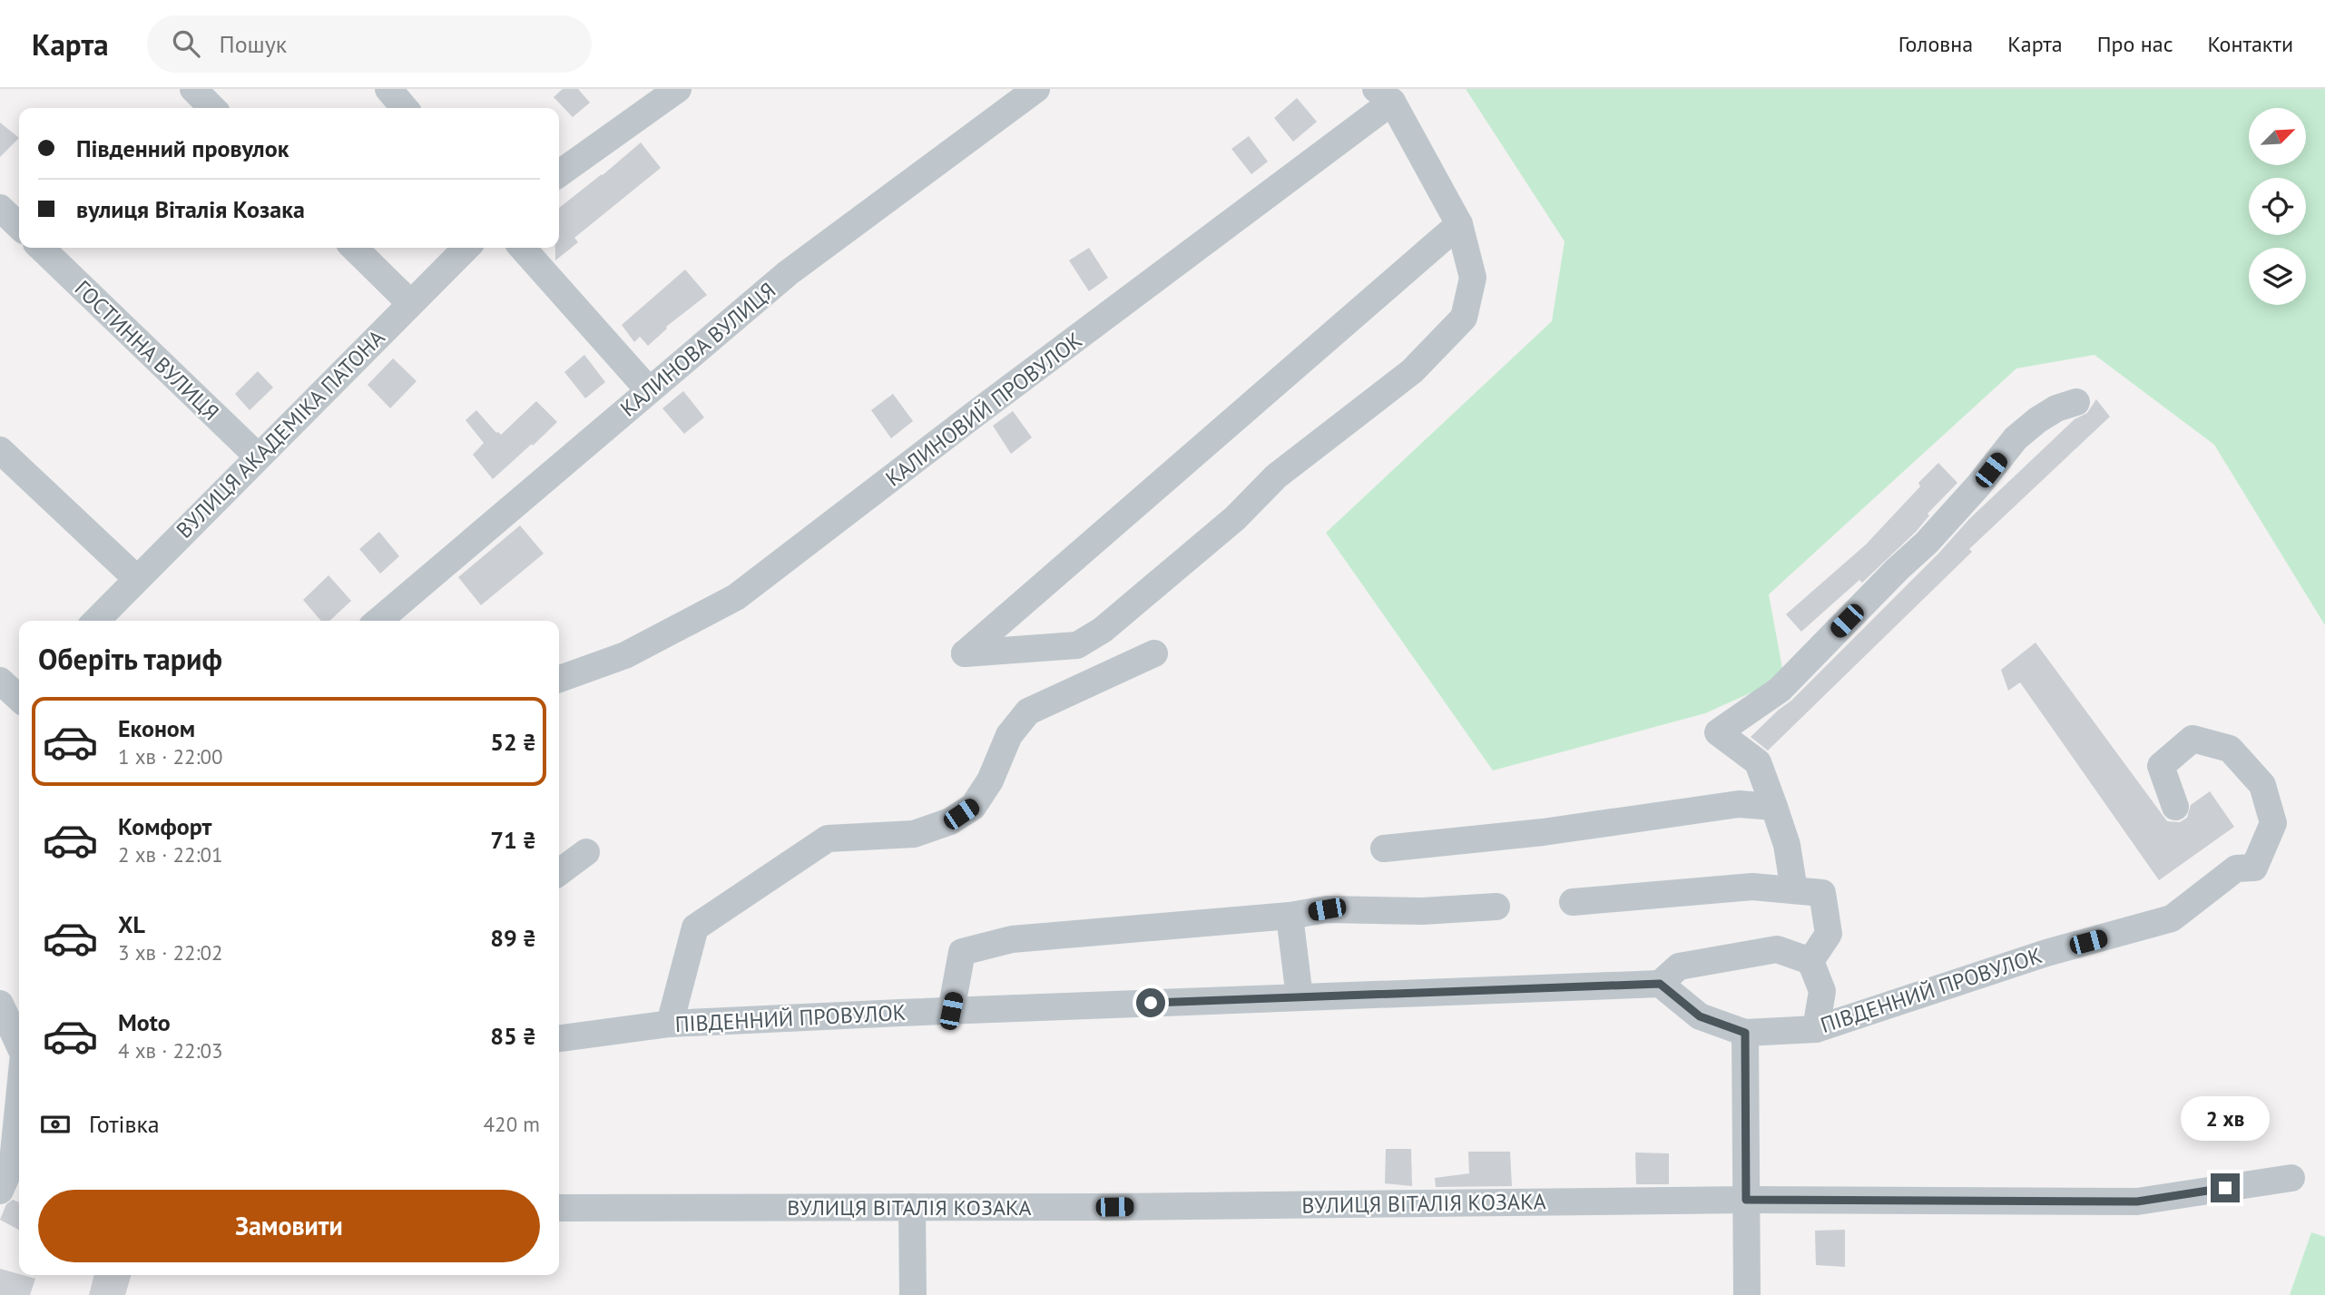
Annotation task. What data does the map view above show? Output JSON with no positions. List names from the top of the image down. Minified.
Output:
{"streets":{"street":["КАЛИНОВА ВУЛИЦЯ","ГОСТИННА ВУЛИЦЯ","КАЛИНОВИЙ ПРОВУЛОК","ВУЛИЦЯ АКАДЕМІКА ПАТОНА","ПІВДЕННИЙ ПРОВУЛОК","ВУЛИЦЯ ВІТАЛІЯ КОЗАКА"]},"crossings":[["ГОСТИННА ВУЛИЦЯ","ВУЛИЦЯ АКАДЕМІКА ПАТОНА"]],"north":"top right","page":{"header":"Карта","search":"Пошук","nav":["Головна","Карта","Про нас","Контакти"],"banner":["Південний провулок","вулиця Віталія Козака"],"heading":"Оберіть тариф","list":[{"name":"Економ","note":"1 хв · 22:00","value":"52 ₴"},{"name":"Комфорт","note":"2 хв · 22:01","value":"71 ₴"},{"name":"XL","note":"3 хв · 22:02","value":"89 ₴"},{"name":"Moto","note":"4 хв · 22:03","value":"85 ₴"}],"pay":["Готівка","420 m"],"bubble":"2 хв","buttons":"Замовити"}}
